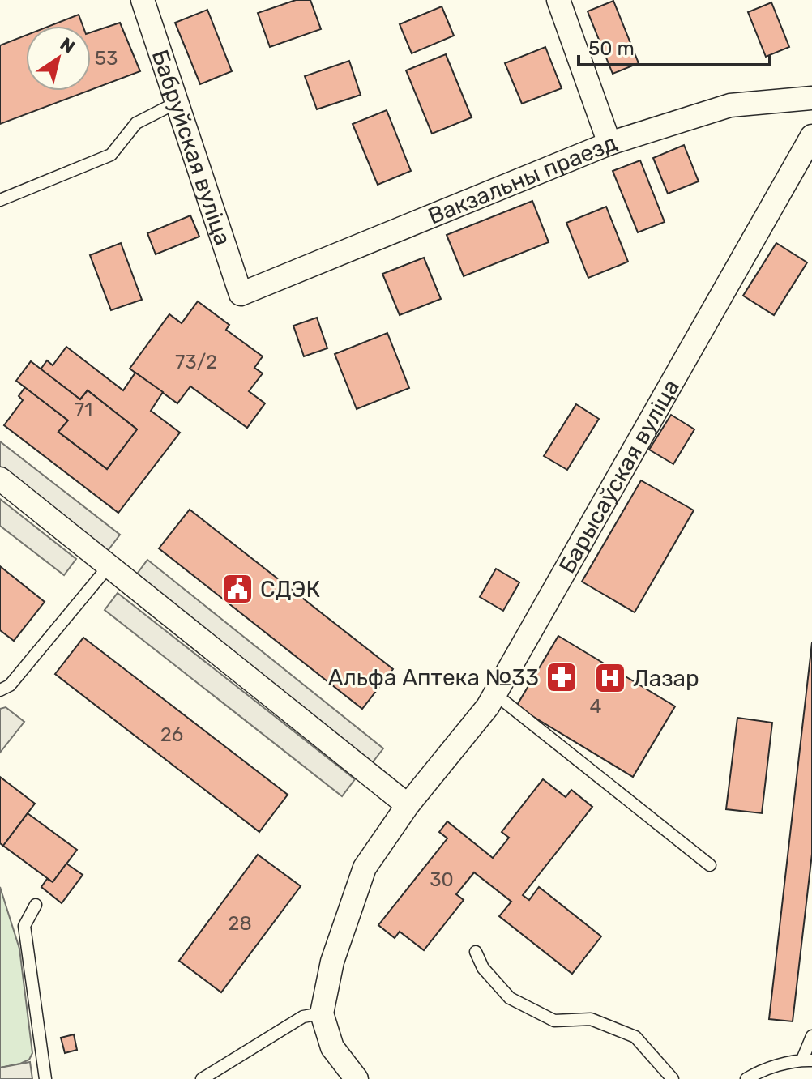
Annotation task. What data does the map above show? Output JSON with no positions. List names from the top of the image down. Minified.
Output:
{"streets":{"street":["Бабруйская вуліца","Вакзальны праезд","Барысаўская вуліца"]},"crossings":[["Бабруйская вуліца","Вакзальны праезд"]],"places":{"public building":["СДЭК"],"pharmacy":["Альфа Аптека №33"],"hospital":["Лазар"]},"house_numbers":["53","73/2","71","4","26","30","28"],"scale_bar":"50 m","north":"top right"}
